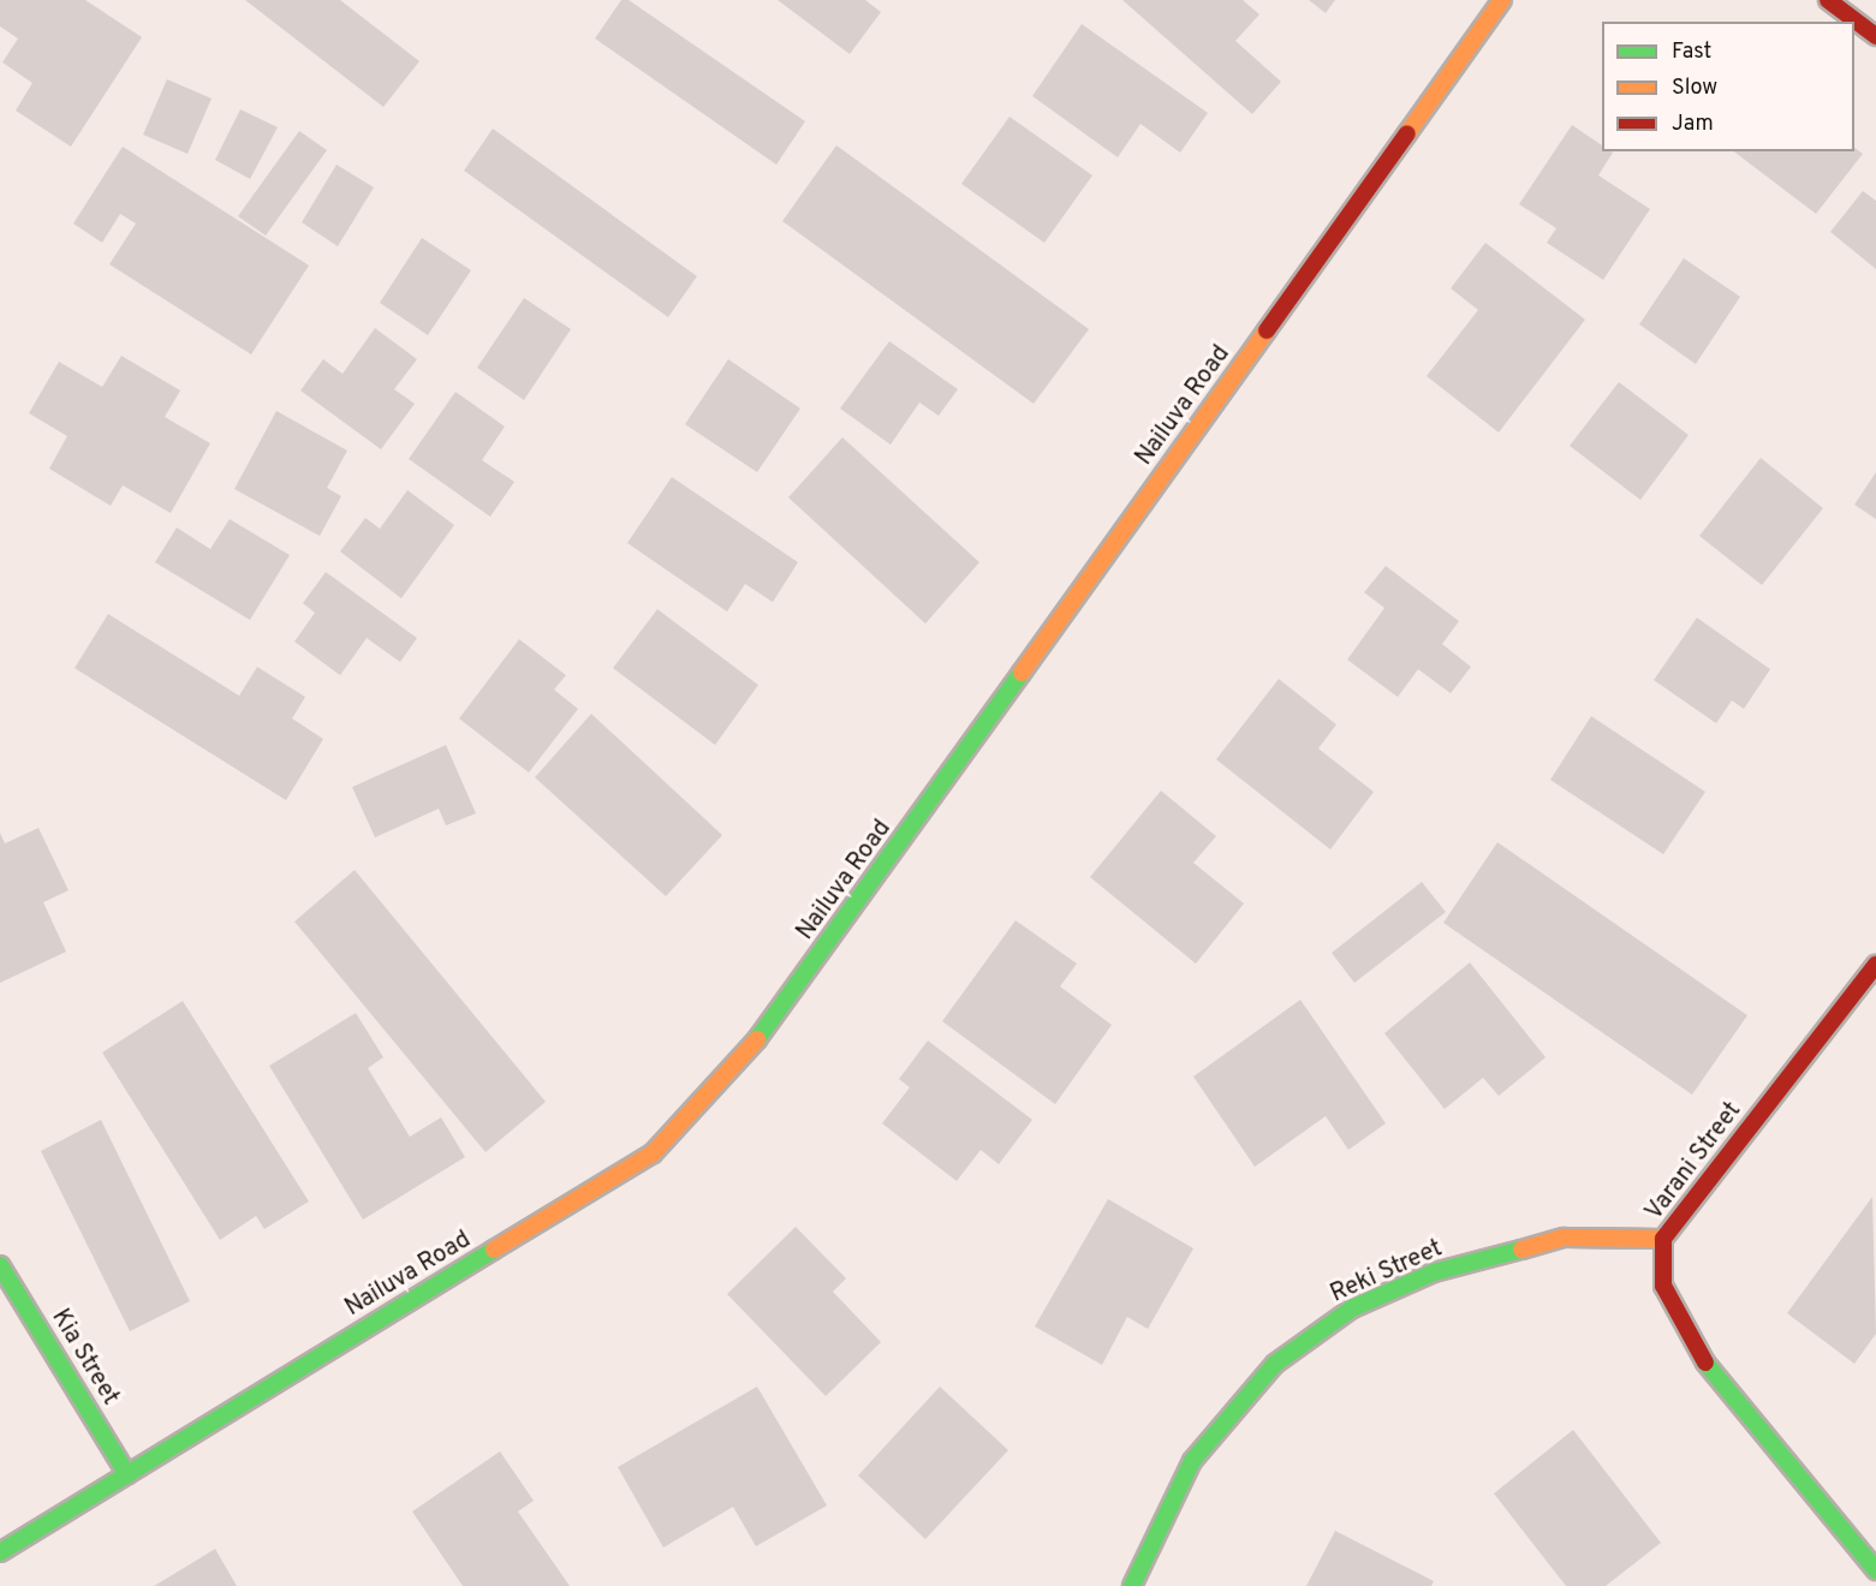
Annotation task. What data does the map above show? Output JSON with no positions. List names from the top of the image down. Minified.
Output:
{"streets":{"main road":["Nailuva Road","Varani Street","Reki Street","Kia Street"]},"crossings":[["Nailuva Road","Kia Street"],["Varani Street","Reki Street"]],"legend":["Fast","Slow","Jam"]}
